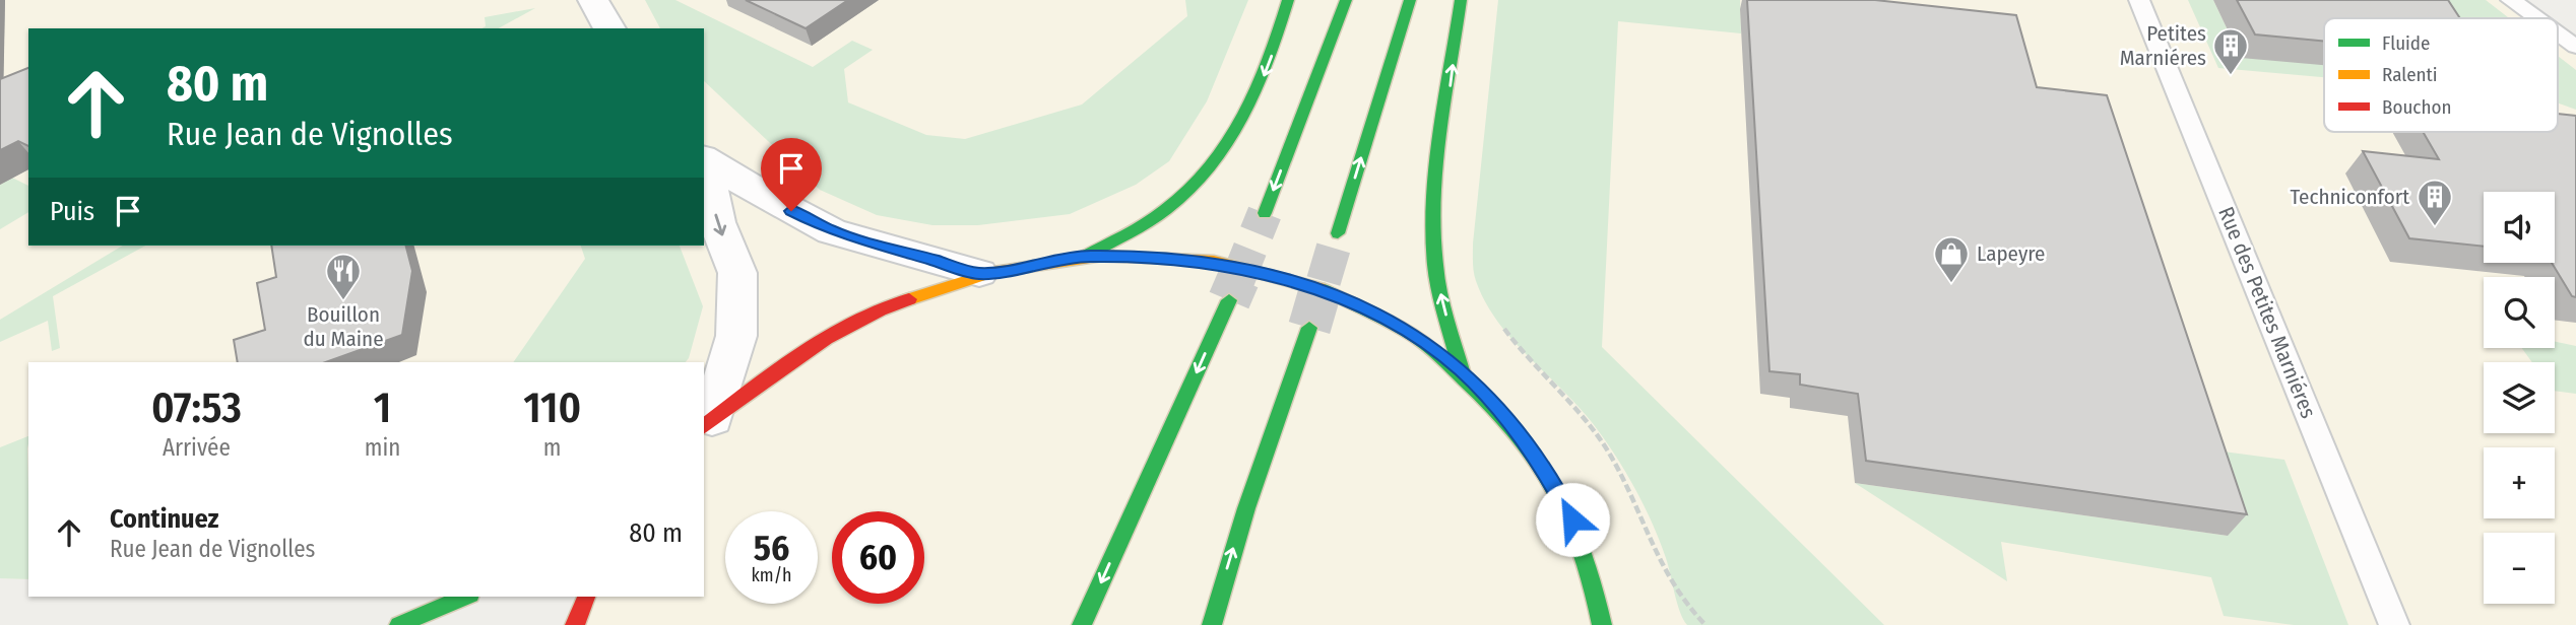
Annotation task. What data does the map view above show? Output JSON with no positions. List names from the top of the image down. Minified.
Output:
{"streets":{"lane":["Rue des Petites Marniéres"]},"places":{"building":["Petites Marniéres","Techniconfort"],"shop":["Lapeyre"],"restaurant":["Bouillon du Maine"]},"legend":["Fluide","Ralenti","Bouchon"],"page":{"turn":["80 m","Rue Jean de Vignolles"],"then":"Puis","map_buttons":["+","−"],"eta":["07:53","Arrivée","1","min","110","m"],"list":[{"name":"Continuez","note":"Rue Jean de Vignolles","value":"80 m"}],"speed":"56 km/h","limit":"60"}}
